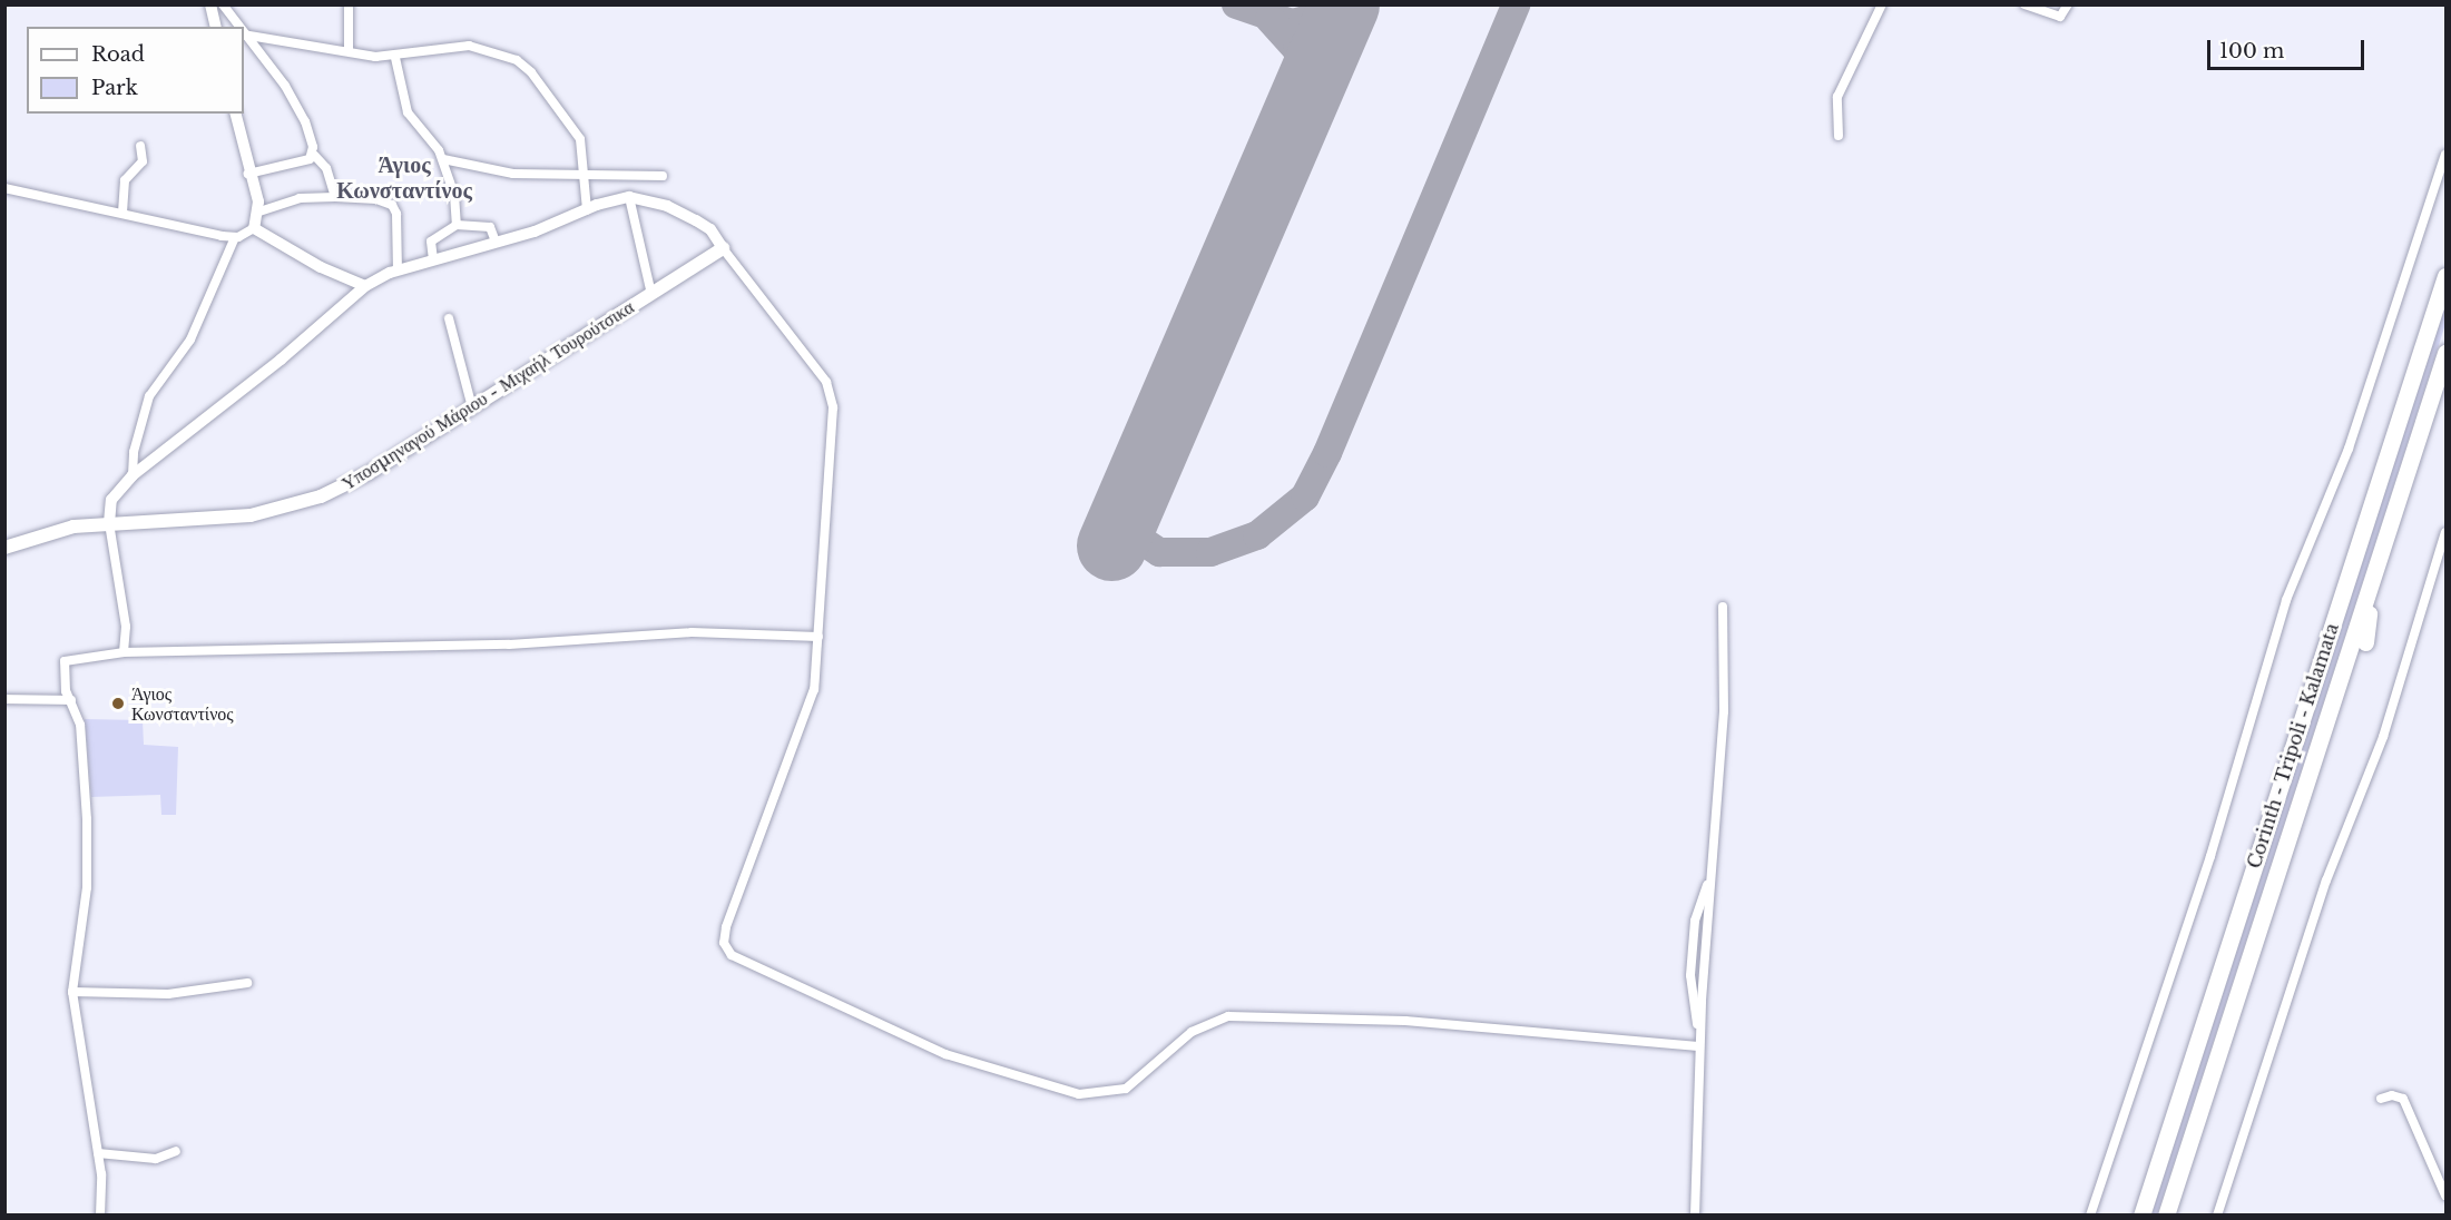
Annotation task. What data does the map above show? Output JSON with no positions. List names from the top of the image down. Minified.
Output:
{"streets":{"highway":["Corinth - Tripoli - Kalamata"],"main road":["Υποσμηναγού Μάριου - Μιχαήλ Τουρούτσικα"]},"districts":["Άγιος Κωνσταντίνος"],"places":["Άγιος Κωνσταντίνος"],"legend":["Road","Park"],"scale_bar":"100 m"}
